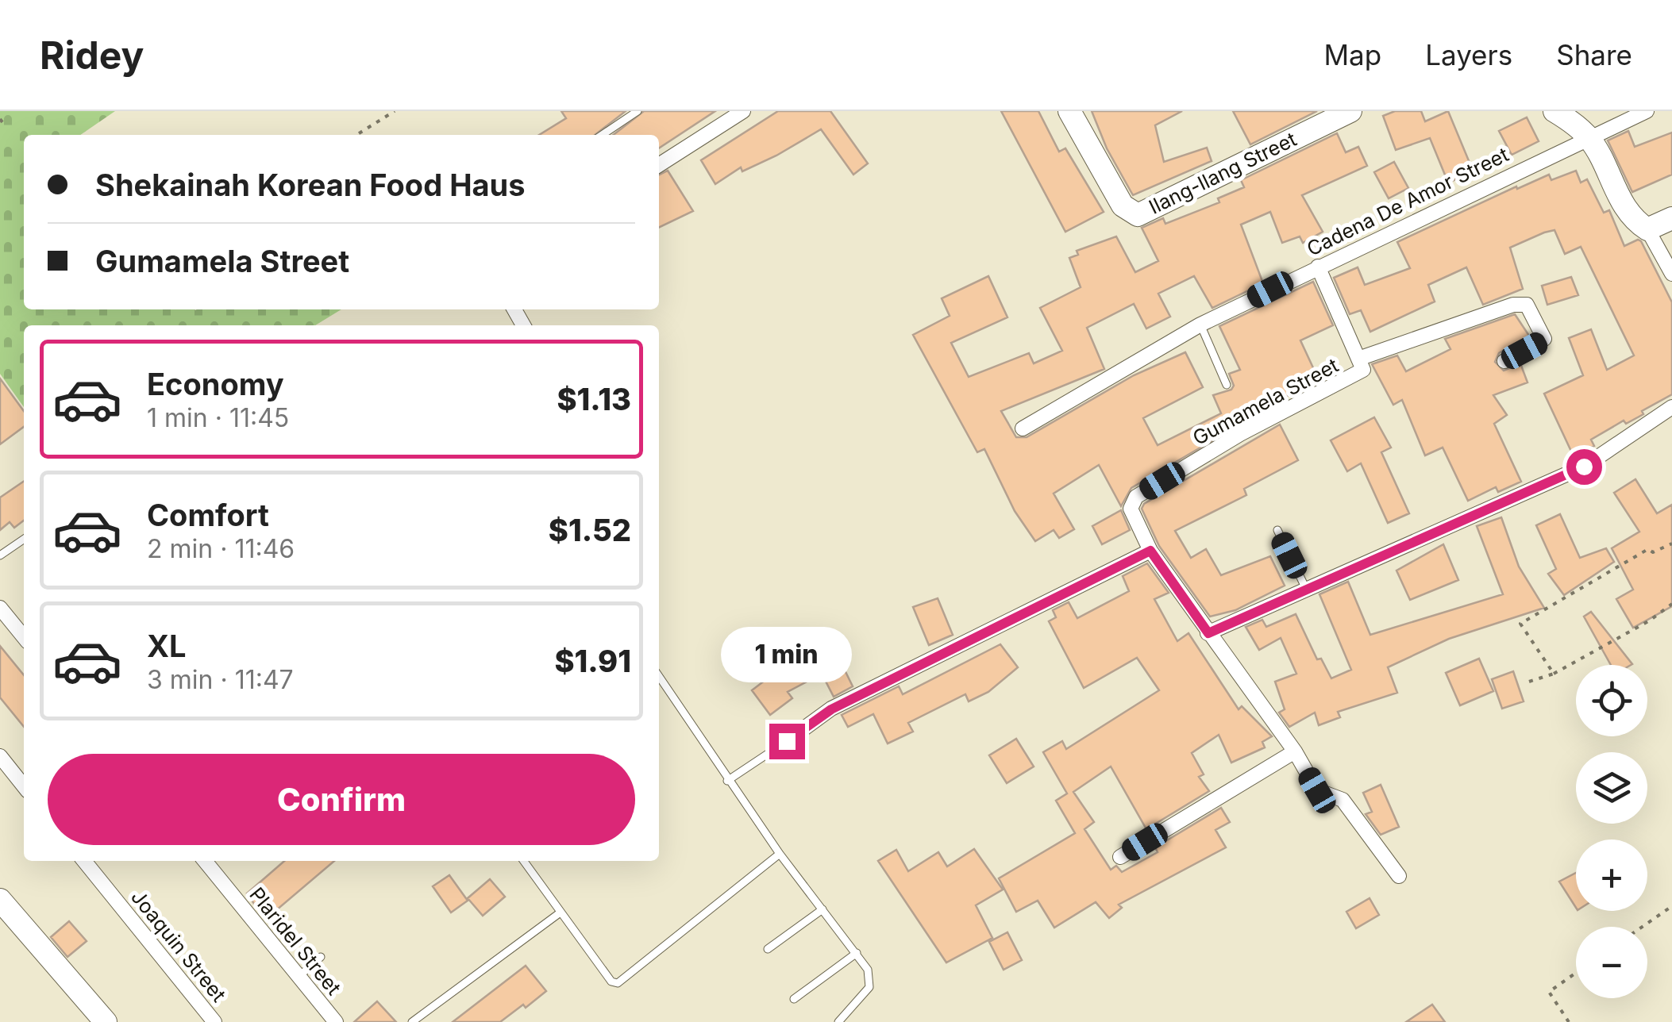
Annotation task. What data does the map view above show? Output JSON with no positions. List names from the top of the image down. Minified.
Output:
{"streets":{"main road":["Ilang-Ilang Street"],"street":["Cadena De Amor Street","Gumamela Street","Plaridel Street","Joaquin Street"]},"crossings":[["Cadena De Amor Street","Gumamela Street"]],"page":{"header":"Ridey","nav":["Map","Layers","Share"],"banner":["Shekainah Korean Food Haus","Gumamela Street"],"list":[{"name":"Economy","note":"1 min · 11:45","value":"$1.13"},{"name":"Comfort","note":"2 min · 11:46","value":"$1.52"},{"name":"XL","note":"3 min · 11:47","value":"$1.91"}],"bubble":"1 min","map_buttons":["+","−"],"buttons":"Confirm"}}
